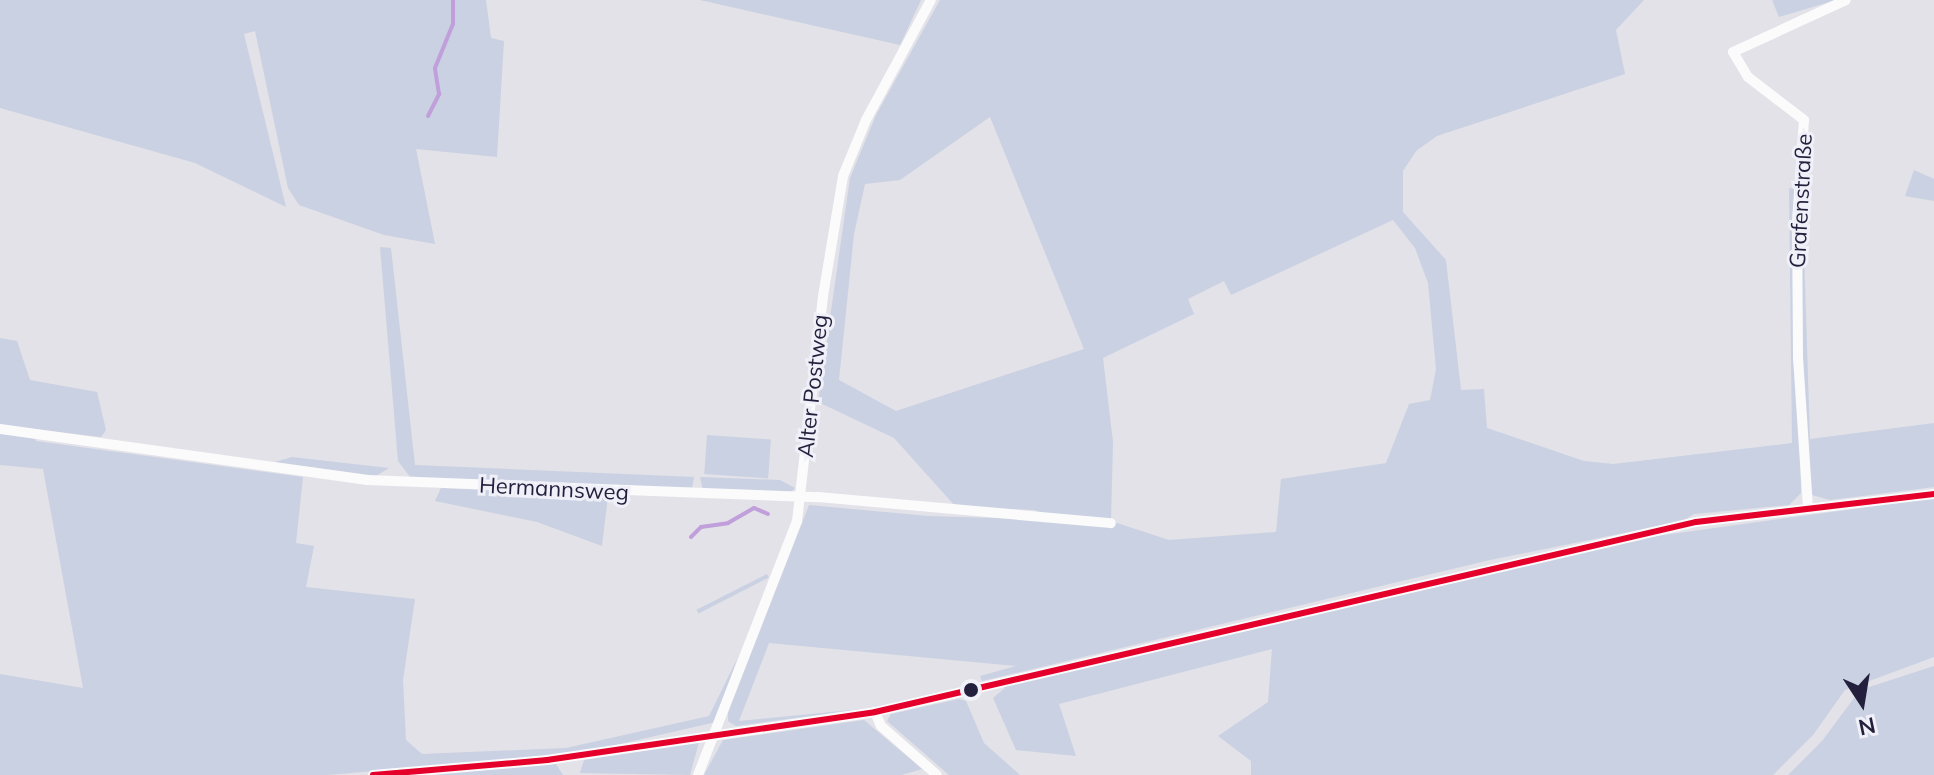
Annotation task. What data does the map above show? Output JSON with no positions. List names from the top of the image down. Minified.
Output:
{"streets":{"street":["Grafenstraße","Alter Postweg","Hermannsweg"]},"crossings":[["Alter Postweg","Hermannsweg"]],"north":"bottom"}
